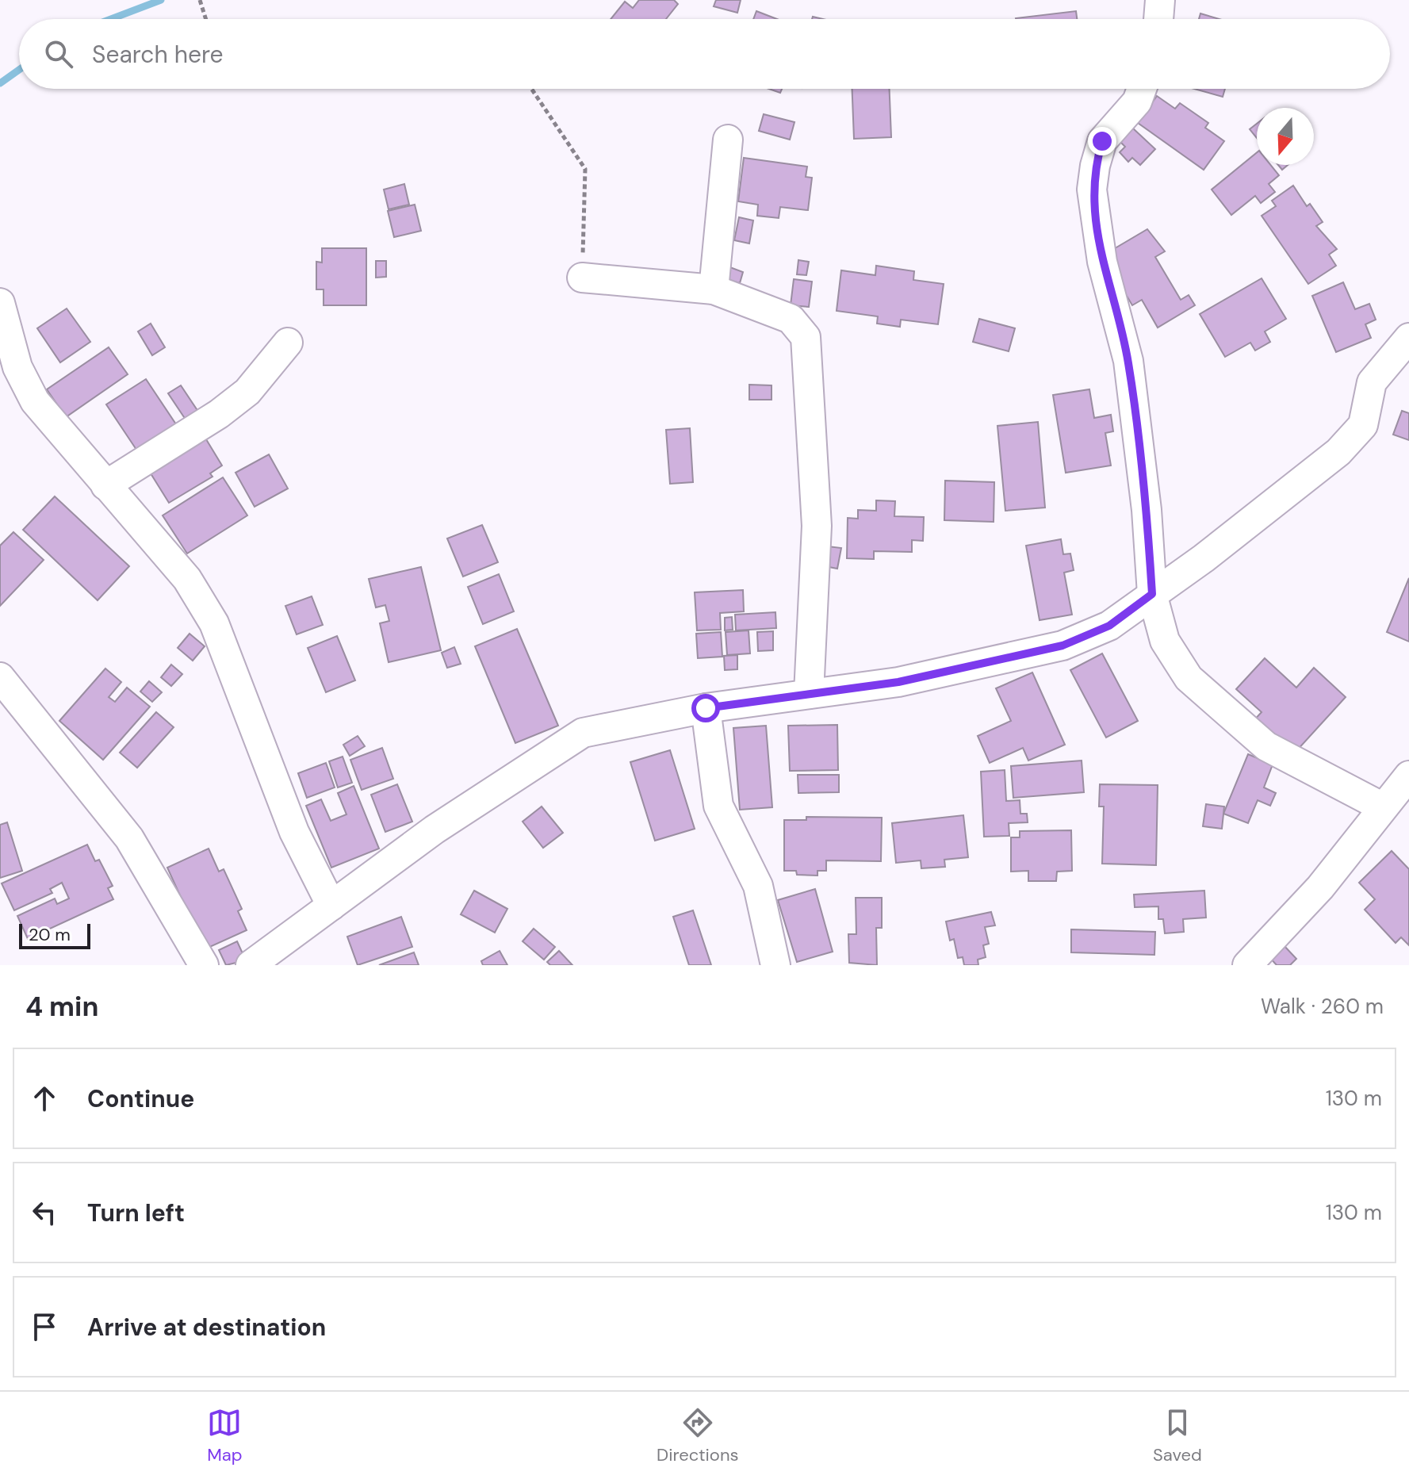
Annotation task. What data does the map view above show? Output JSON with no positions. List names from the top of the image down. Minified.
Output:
{"scale_bar":"20 m","north":"bottom","page":{"search":"Search here","scale":"20 m","heading":["4 min","Walk · 260 m"],"list":[["Continue","130 m"],["Turn left","130 m"],"Arrive at destination"],"nav":["Map","Directions","Saved"]}}
